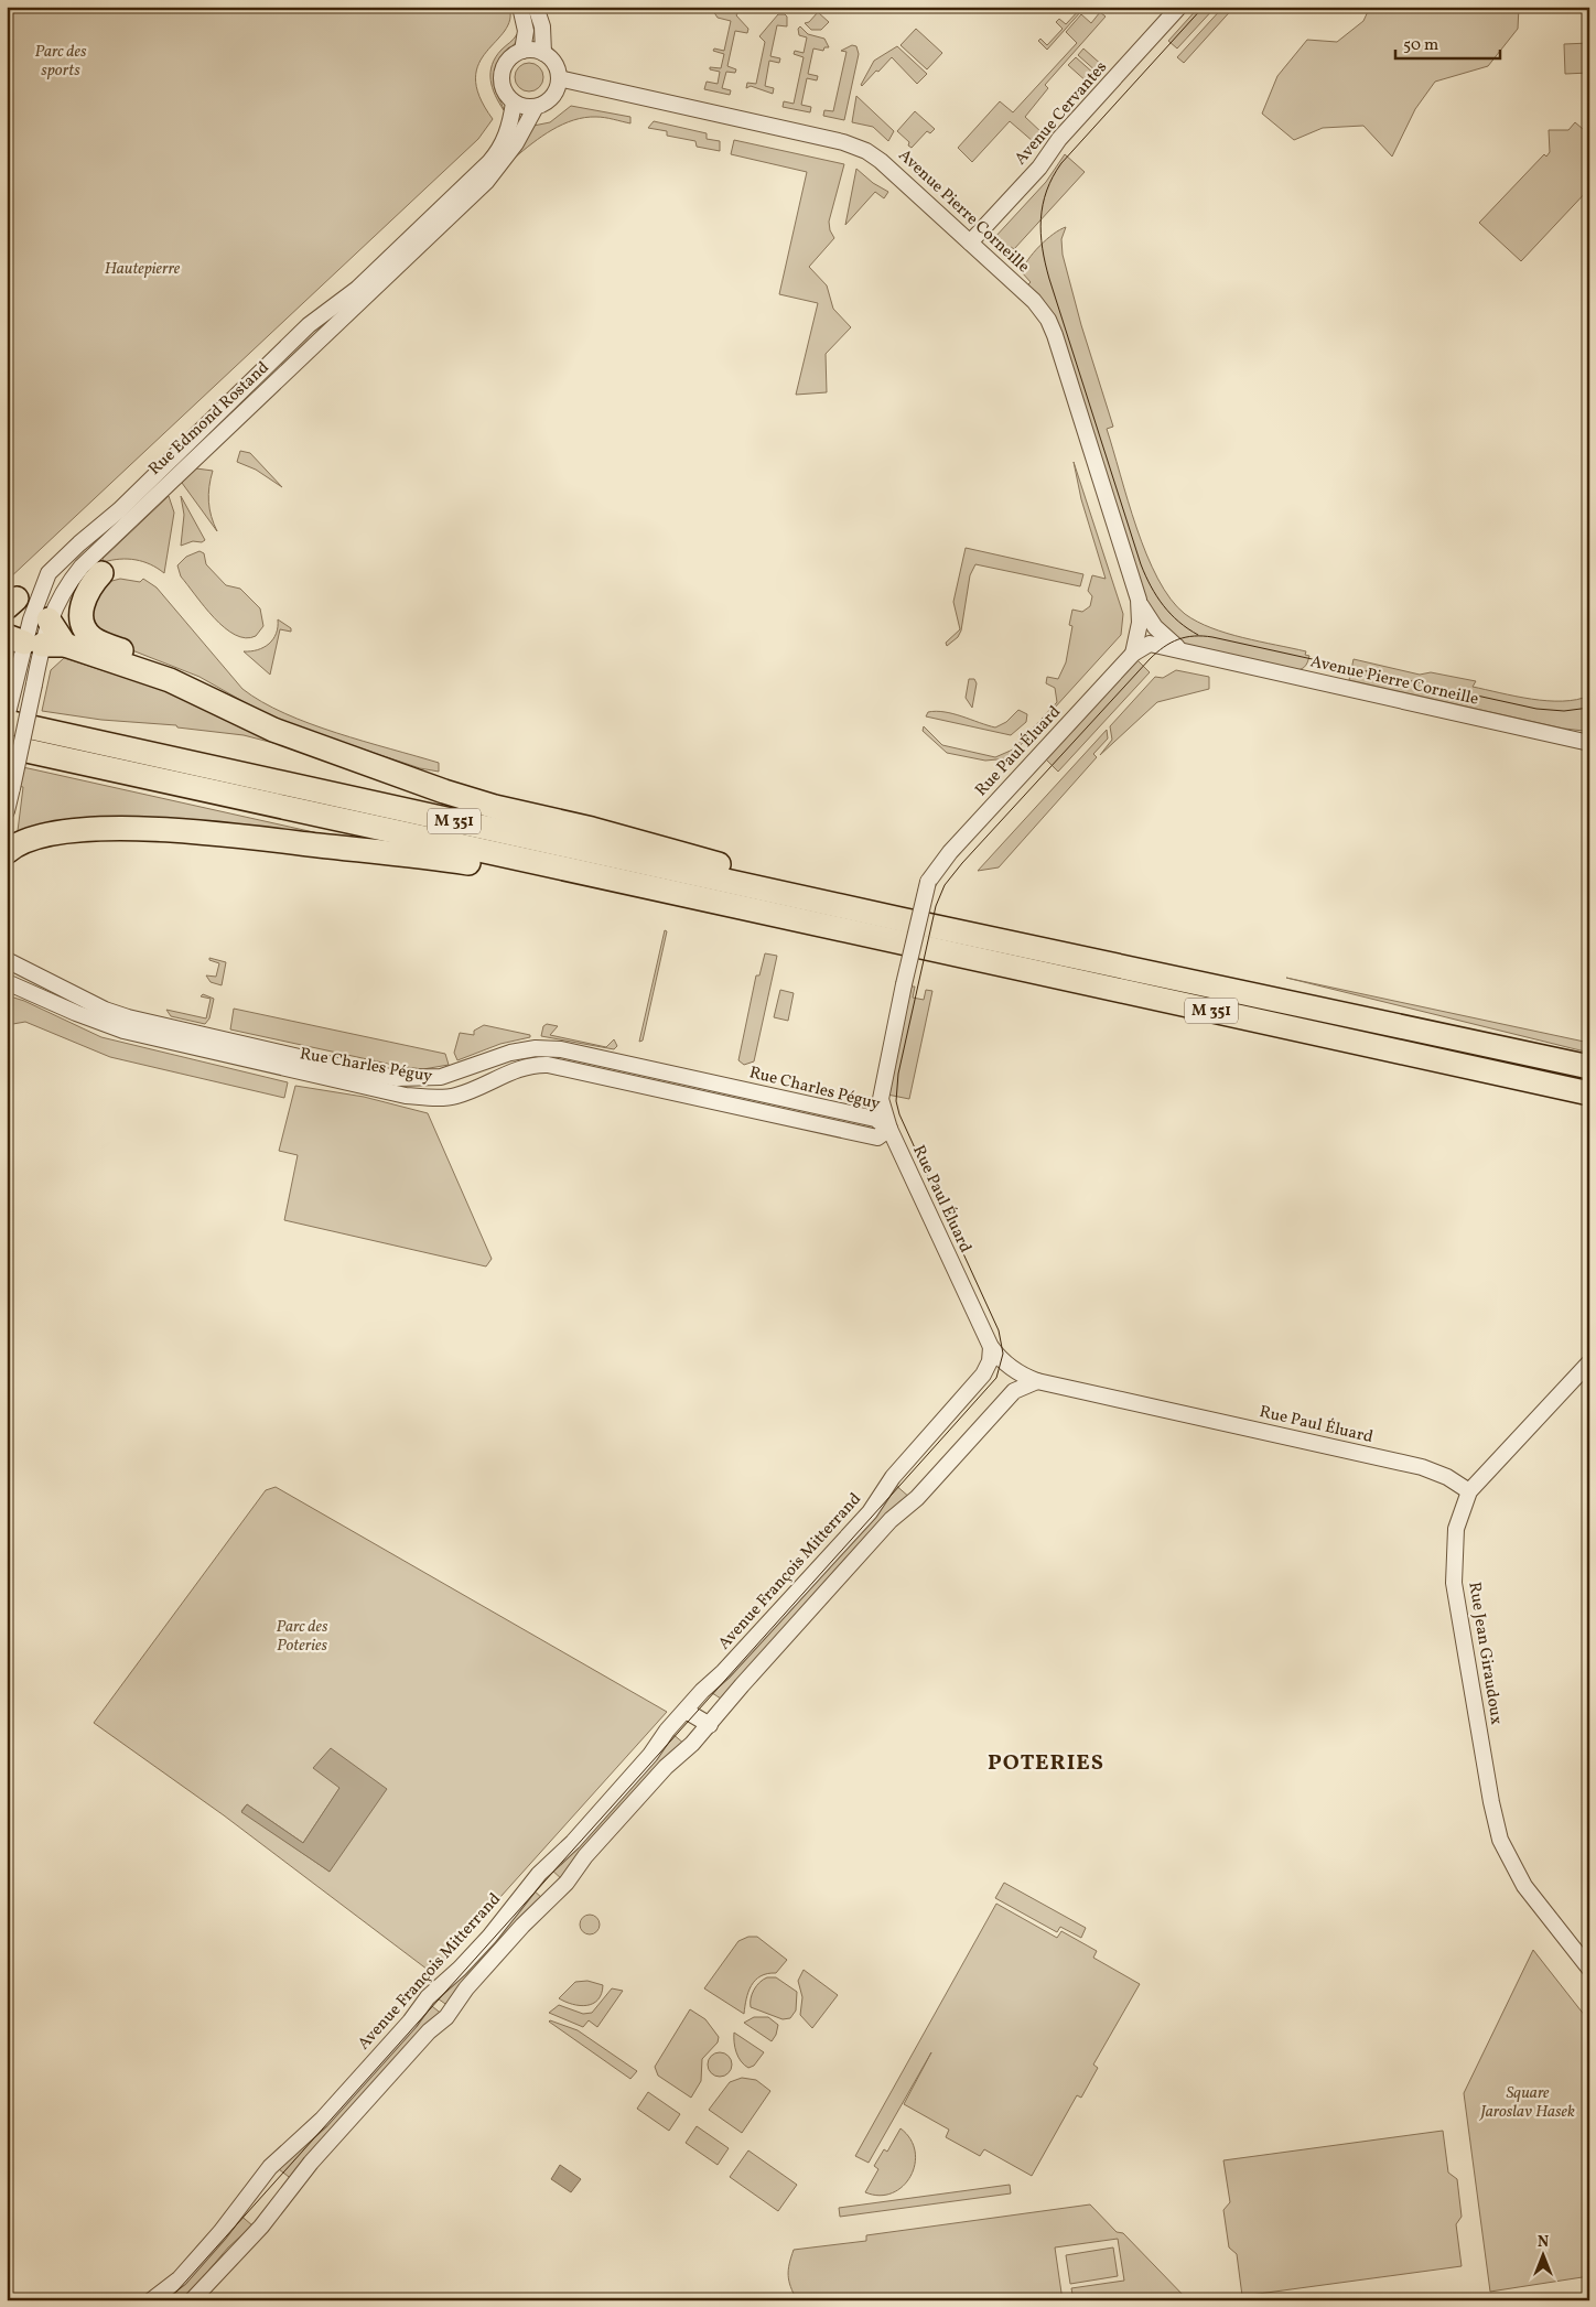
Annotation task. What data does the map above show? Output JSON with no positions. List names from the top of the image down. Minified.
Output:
{"streets":{"highway":["M 351"],"street":["Avenue Cervantes","Avenue Pierre Corneille","Rue Edmond Rostand","Rue Paul Éluard","Rue Charles Péguy","Avenue François Mitterrand","Rue Jean Giraudoux"]},"crossings":[["Avenue Cervantes","Avenue Pierre Corneille"],["Avenue Pierre Corneille","Rue Edmond Rostand"],["Avenue Pierre Corneille","Rue Paul Éluard"],["Rue Paul Éluard","Rue Charles Péguy"],["Rue Paul Éluard","Avenue François Mitterrand"],["Rue Paul Éluard","Rue Jean Giraudoux"]],"districts":["POTERIES"],"parks":["Parc des sports","Hautepierre","Parc des Poteries","Square Jaroslav Hasek"],"scale_bar":"50 m","north":"top"}
